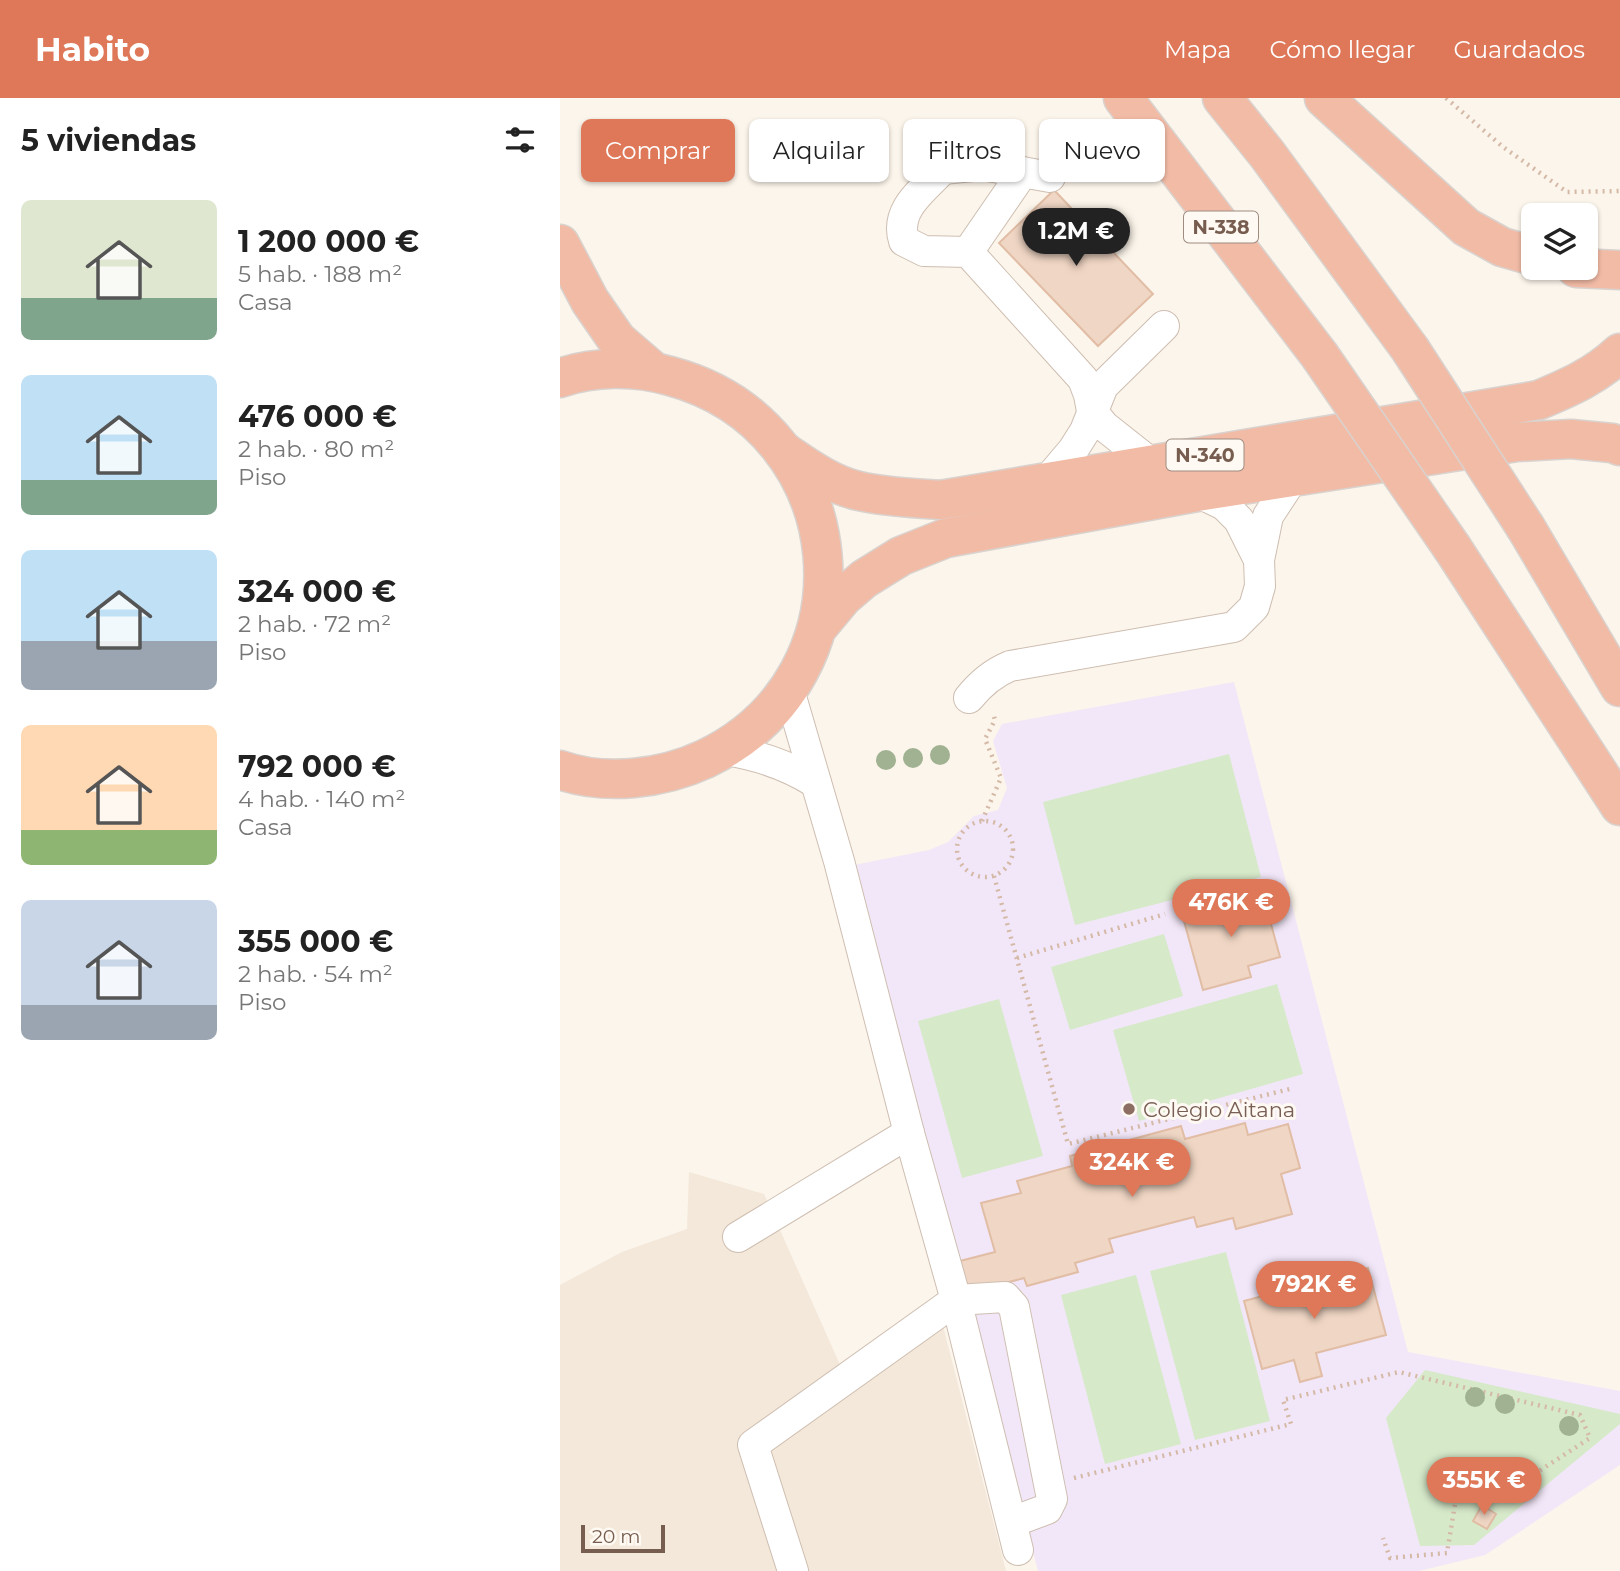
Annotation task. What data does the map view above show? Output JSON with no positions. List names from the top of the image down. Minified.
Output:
{"streets":{"highway":["N-338","N-340"]},"places":["Colegio Aitana"],"scale_bar":"20 m","page":{"header":"Habito","nav":["Mapa","Cómo llegar","Guardados"],"heading":"5 viviendas","chip":["Comprar","Alquilar","Filtros","Nuevo"],"list":[{"name":"1 200 000 €","note":"5 hab. · 188 m² · Casa"},{"name":"476 000 €","note":"2 hab. · 80 m² · Piso"},{"name":"324 000 €","note":"2 hab. · 72 m² · Piso"},{"name":"792 000 €","note":"4 hab. · 140 m² · Casa"},{"name":"355 000 €","note":"2 hab. · 54 m² · Piso"}],"price":["1.2M €","476K €","324K €","792K €","355K €"],"scale":"20 m"}}
